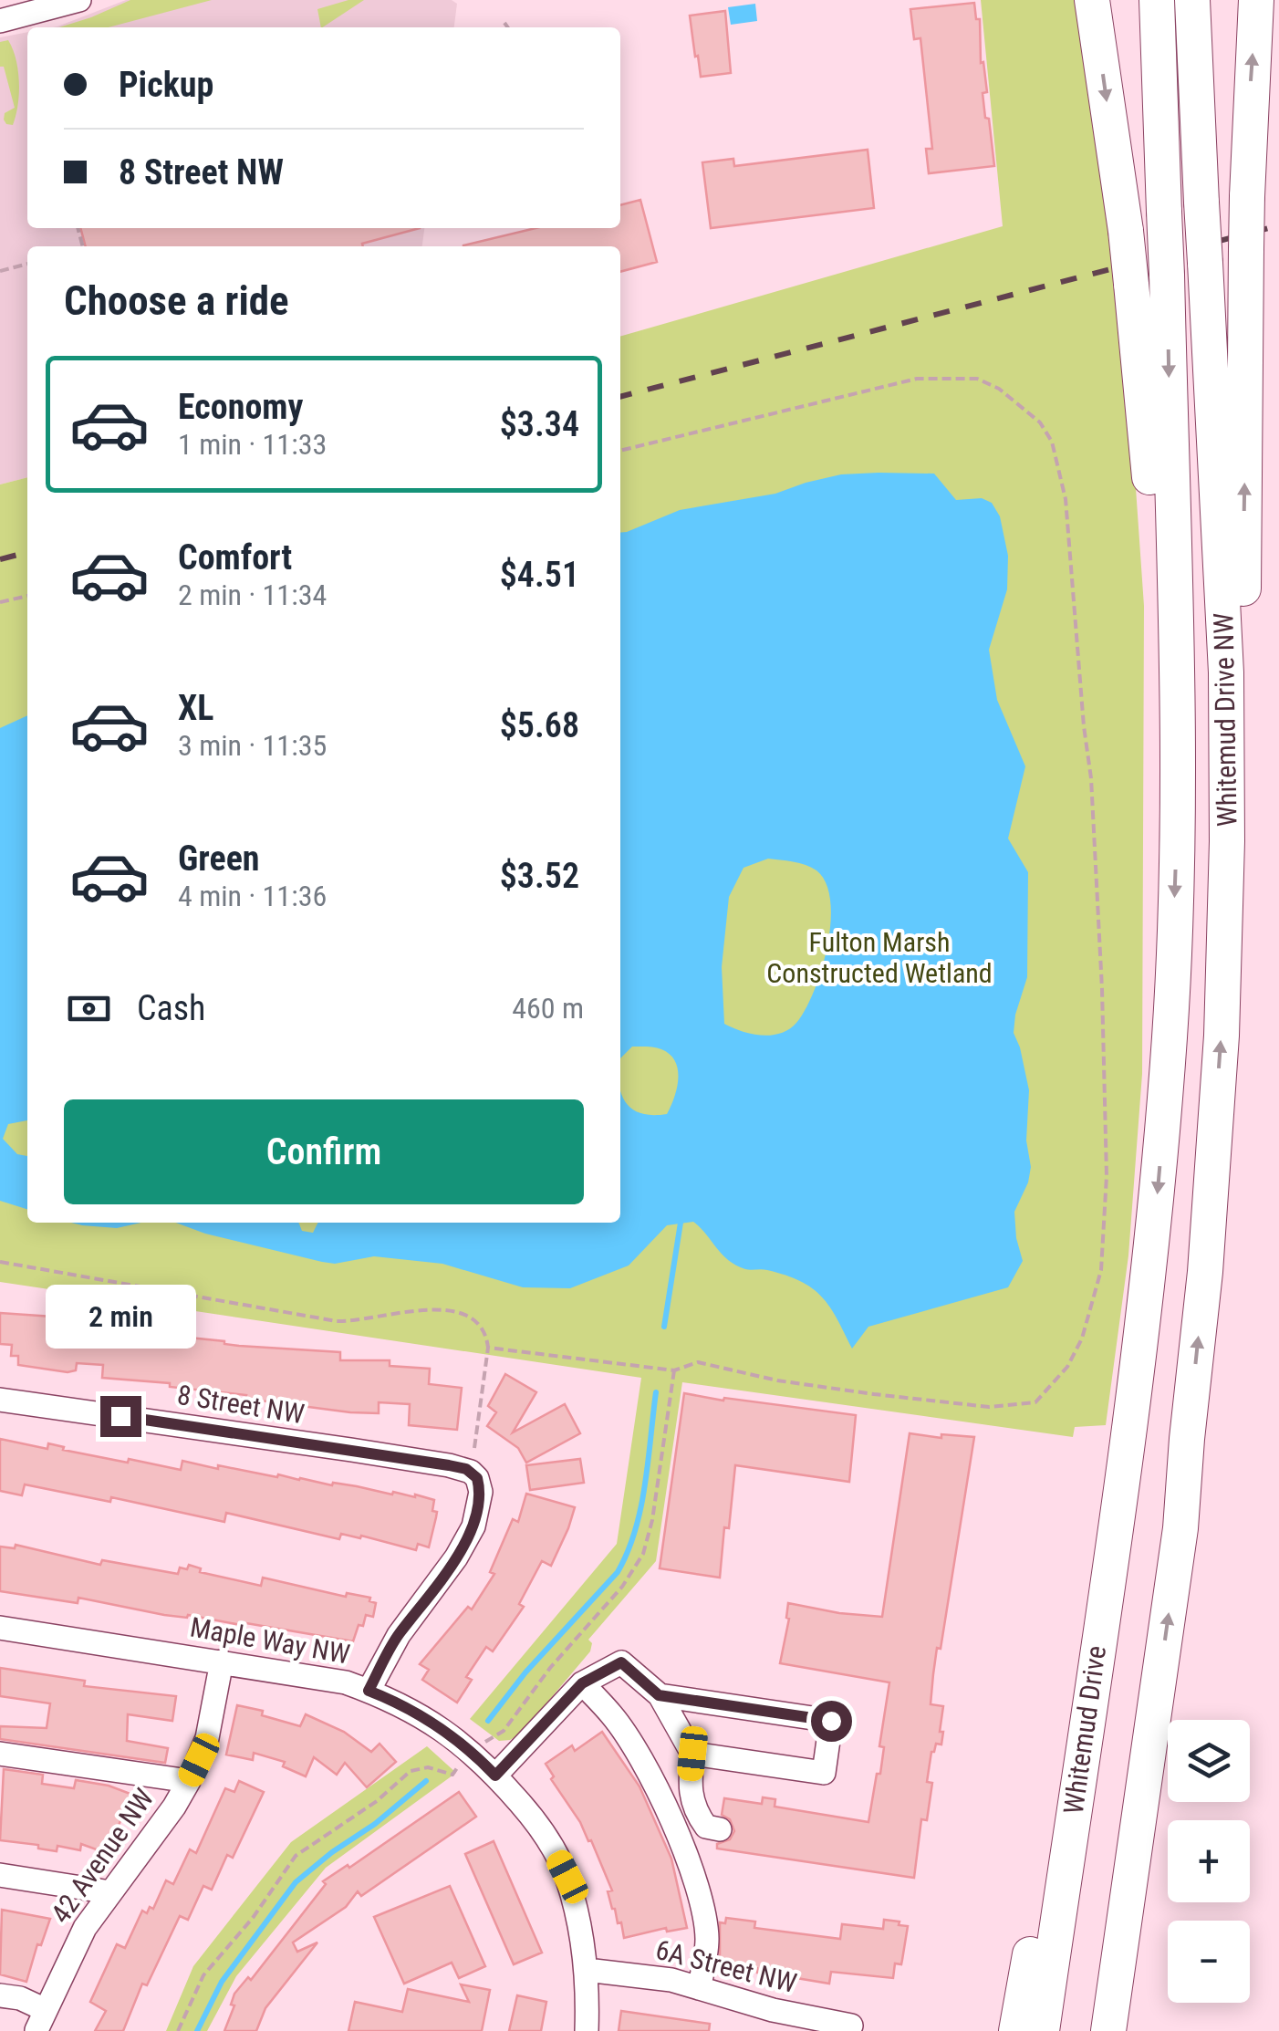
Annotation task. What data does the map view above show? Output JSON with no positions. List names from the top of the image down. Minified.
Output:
{"streets":{"highway":["Whitemud Drive NW","Whitemud Drive"],"street":["8 Street NW","Maple Way NW","42 Avenue NW","6A Street NW"]},"crossings":[["Whitemud Drive NW","Whitemud Drive"],["8 Street NW","Maple Way NW"],["Maple Way NW","42 Avenue NW"],["Maple Way NW","6A Street NW"]],"parks":["Fulton Marsh Constructed Wetland"],"page":{"banner":["Pickup","8 Street NW"],"heading":"Choose a ride","list":[{"name":"Economy","note":"1 min · 11:33","value":"$3.34"},{"name":"Comfort","note":"2 min · 11:34","value":"$4.51"},{"name":"XL","note":"3 min · 11:35","value":"$5.68"},{"name":"Green","note":"4 min · 11:36","value":"$3.52"}],"pay":["Cash","460 m"],"buttons":"Confirm","bubble":"2 min","map_buttons":["+","−"]}}
